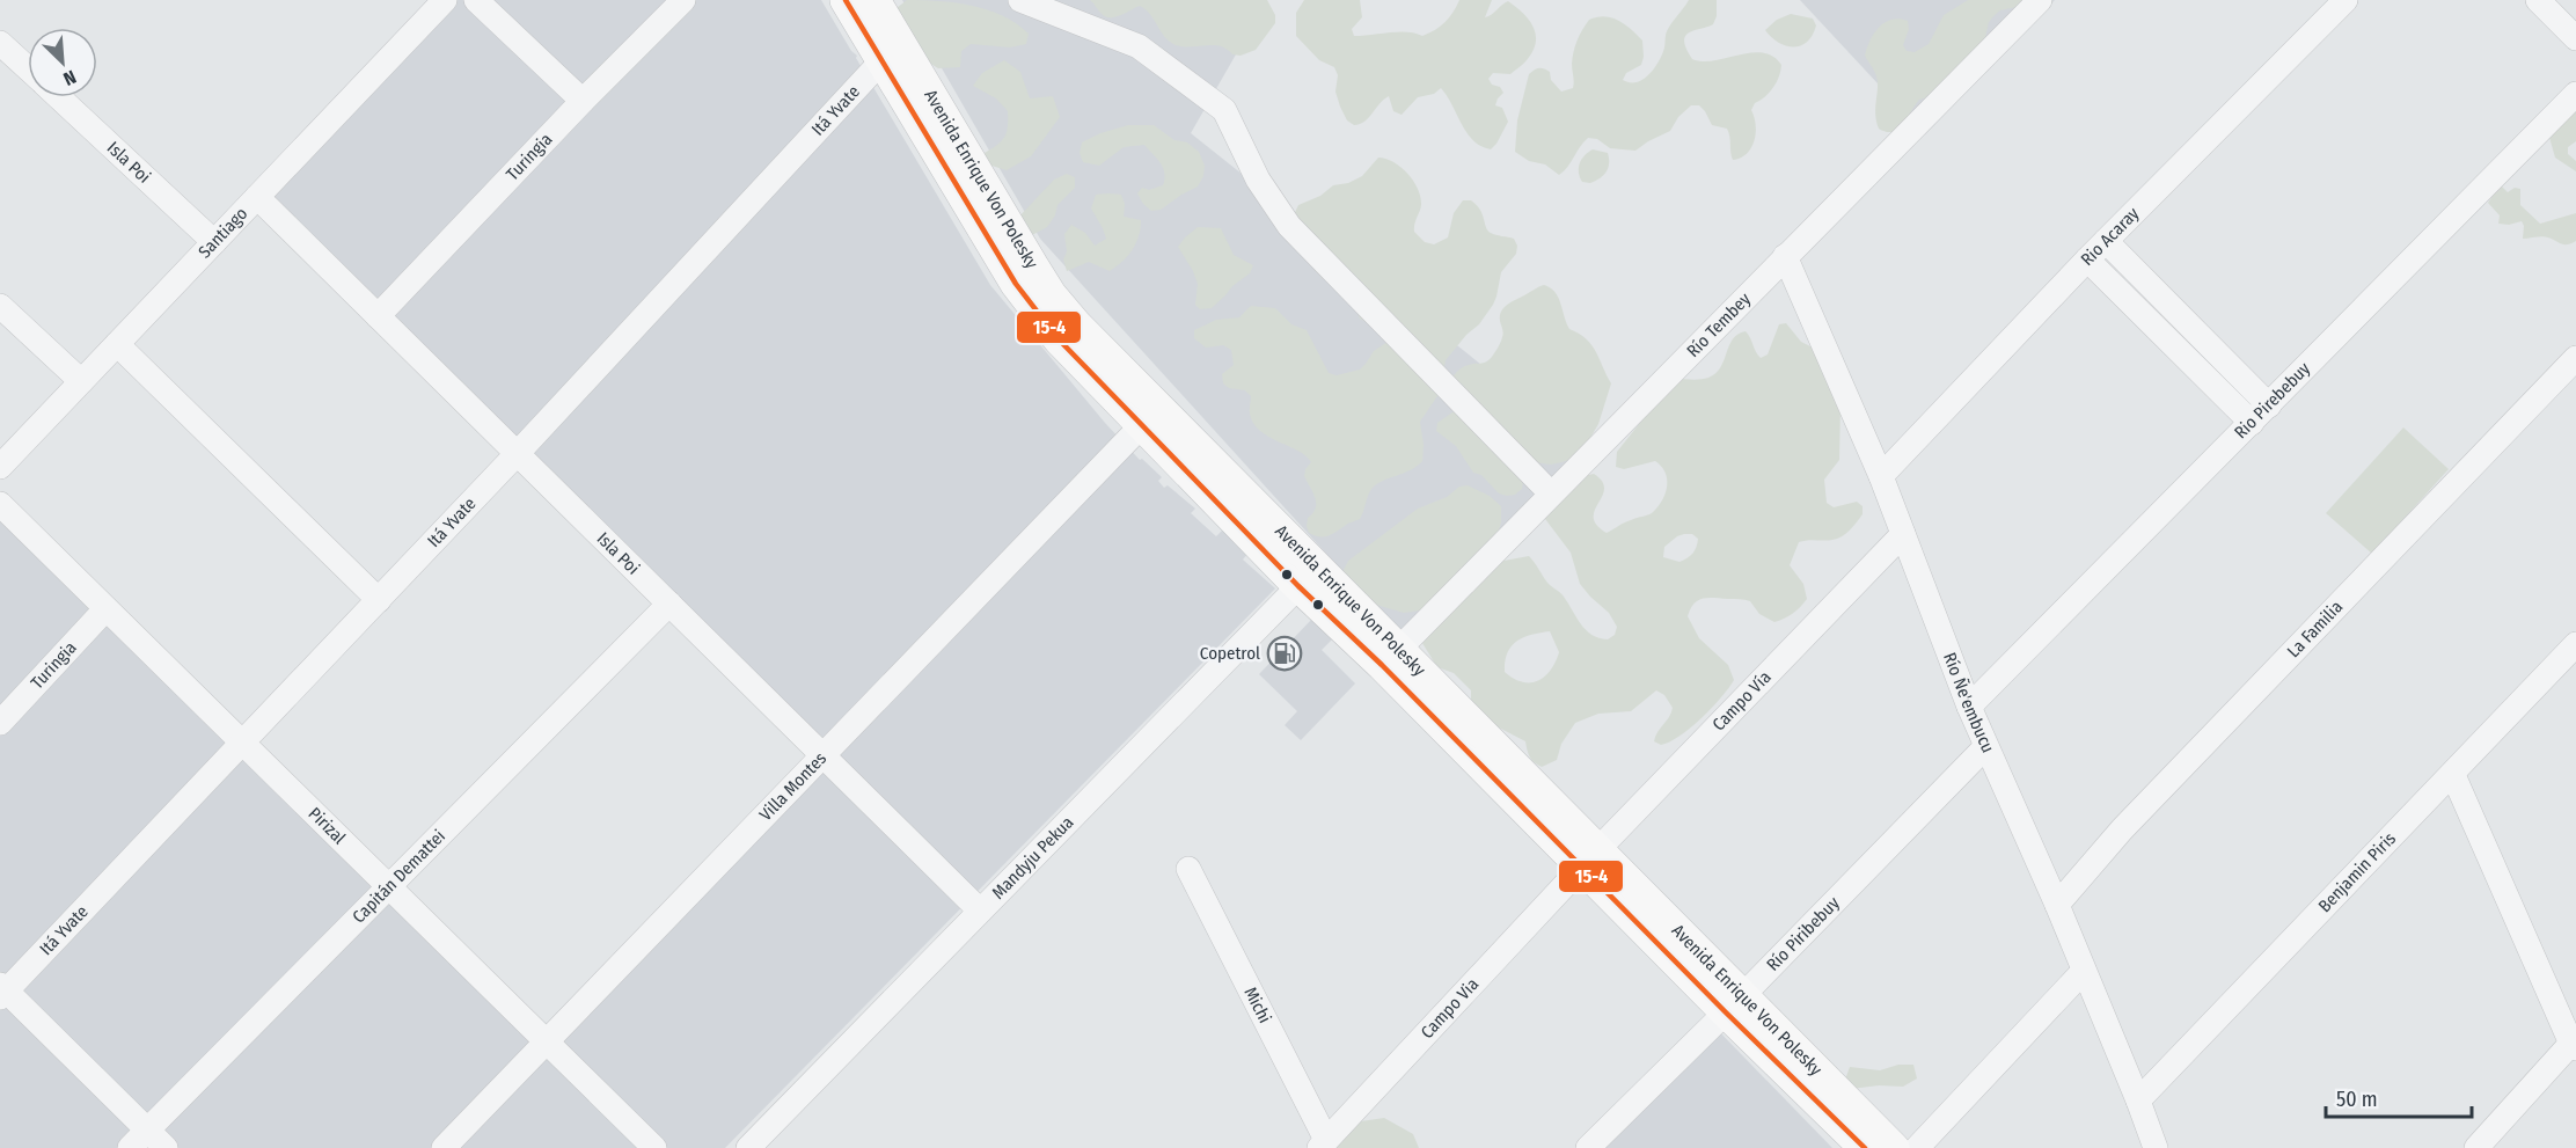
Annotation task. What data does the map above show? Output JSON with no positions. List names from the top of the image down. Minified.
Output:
{"streets":{"main road":["Avenida Enrique Von Polesky"],"street":["Itá Yvate","Turingia","Isla Poi","Santiago","Rio Acaray","Río Tembey","Rio Pirebebuy","La Familia","Campo Vía","Río Ñe'embucu","Villa Montes","Pirizal","Mandyju Pekua","Benjamin Piris","Capitán Demattei","Río Piribebuy","Michi","Campo Via"]},"crossings":[["Itá Yvate","Isla Poi"],["Itá Yvate","Avenida Enrique Von Polesky"],["Itá Yvate","Pirizal"],["Turingia","Isla Poi"],["Turingia","Pirizal"],["Isla Poi","Santiago"],["Isla Poi","Villa Montes"],["Isla Poi","Mandyju Pekua"],["Isla Poi","Capitán Demattei"],["Avenida Enrique Von Polesky","Río Tembey"],["Avenida Enrique Von Polesky","Campo Vía"],["Avenida Enrique Von Polesky","Villa Montes"],["Avenida Enrique Von Polesky","Mandyju Pekua"],["Avenida Enrique Von Polesky","Río Piribebuy"],["Avenida Enrique Von Polesky","Campo Via"],["Rio Acaray","Río Ñe'embucu"],["Río Tembey","Río Ñe'embucu"],["Rio Pirebebuy","Río Ñe'embucu"],["La Familia","Río Ñe'embucu"],["Campo Vía","Río Ñe'embucu"],["Campo Vía","Campo Via"],["Río Ñe'embucu","Benjamin Piris"],["Río Ñe'embucu","Río Piribebuy"],["Villa Montes","Pirizal"],["Pirizal","Capitán Demattei"],["Michi","Campo Via"]],"places":{"fuel station":["Copetrol"]},"lines":["transit line 15-4"],"scale_bar":"50 m","north":"bottom right"}
